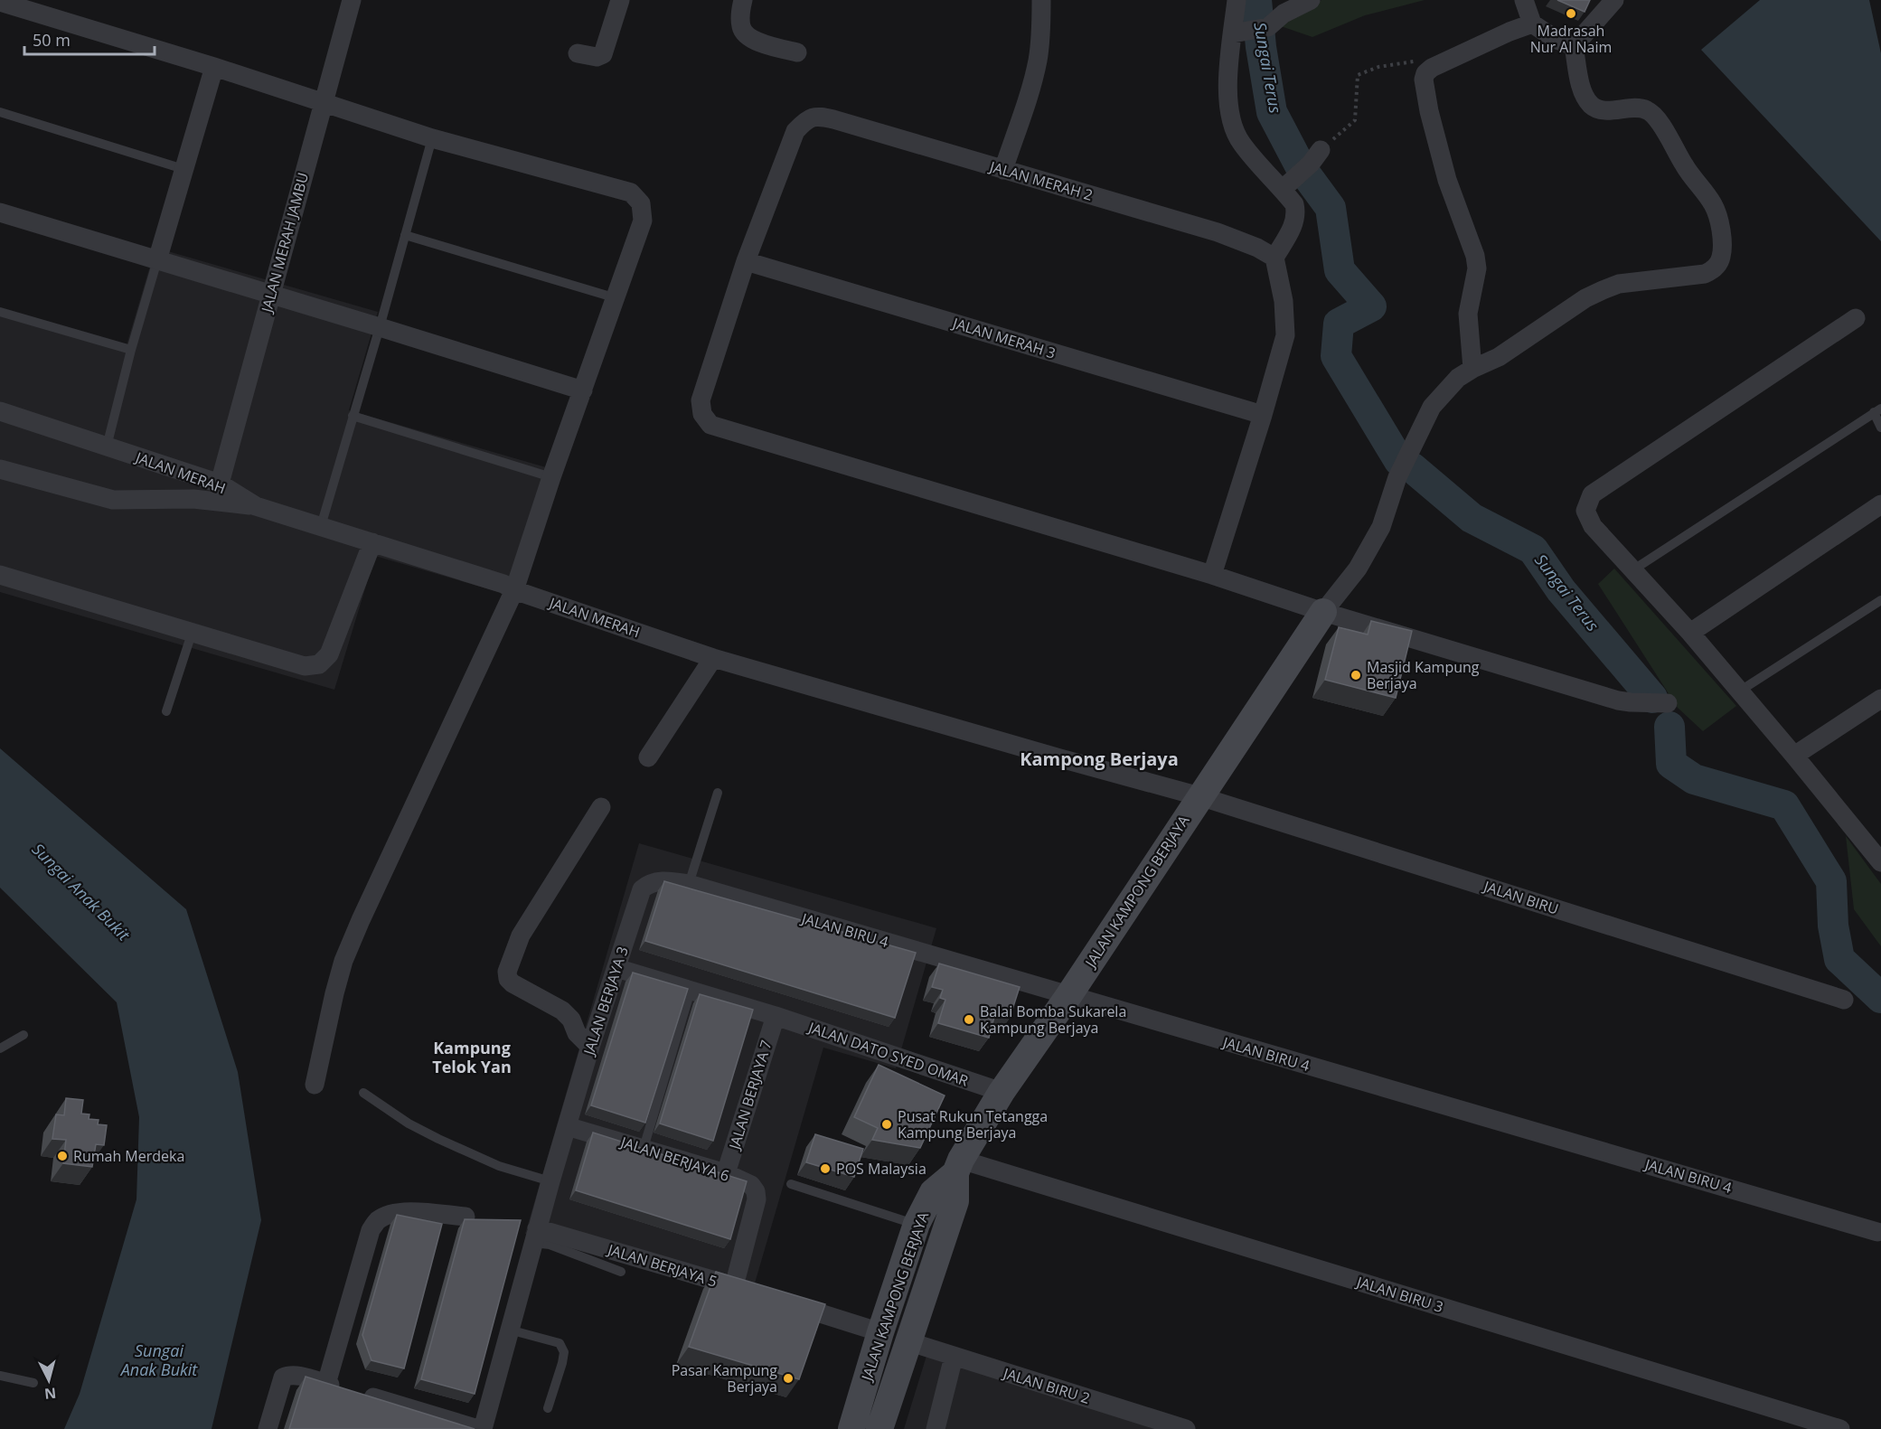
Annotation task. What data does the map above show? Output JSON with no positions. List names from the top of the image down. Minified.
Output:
{"streets":{"street":["JALAN MERAH 2","JALAN MERAH JAMBU","JALAN MERAH 3","JALAN MERAH","JALAN KAMPONG BERJAYA","JALAN BIRU","JALAN BIRU 4","JALAN BERJAYA 3","JALAN DATO SYED OMAR","JALAN BERJAYA 7","JALAN BERJAYA 6","JALAN BERJAYA 5","JALAN BIRU 3","JALAN BIRU 2"]},"crossings":[["JALAN MERAH 2","JALAN MERAH 3"],["JALAN MERAH JAMBU","JALAN MERAH"],["JALAN MERAH","JALAN KAMPONG BERJAYA"],["JALAN MERAH","JALAN BIRU"],["JALAN KAMPONG BERJAYA","JALAN BIRU"],["JALAN KAMPONG BERJAYA","JALAN BIRU 4"],["JALAN KAMPONG BERJAYA","JALAN DATO SYED OMAR"],["JALAN KAMPONG BERJAYA","JALAN BIRU 3"],["JALAN KAMPONG BERJAYA","JALAN BIRU 2"],["JALAN BIRU 4","JALAN BERJAYA 3"],["JALAN BERJAYA 3","JALAN DATO SYED OMAR"],["JALAN BERJAYA 3","JALAN BERJAYA 6"],["JALAN BERJAYA 3","JALAN BERJAYA 5"],["JALAN DATO SYED OMAR","JALAN BERJAYA 7"],["JALAN BERJAYA 7","JALAN BERJAYA 6"],["JALAN BERJAYA 6","JALAN BERJAYA 5"]],"districts":["Kampong Berjaya","Kampung Telok Yan"],"water":["Sungai Terus","Sungai Anak Bukit"],"places":["Madrasah Nur Al Naim","Masjid Kampung Berjaya","Balai Bomba Sukarela Kampung Berjaya","Pusat Rukun Tetangga Kampung Berjaya","Rumah Merdeka","POS Malaysia","Pasar Kampung Berjaya"],"scale_bar":"50 m","north":"bottom"}
